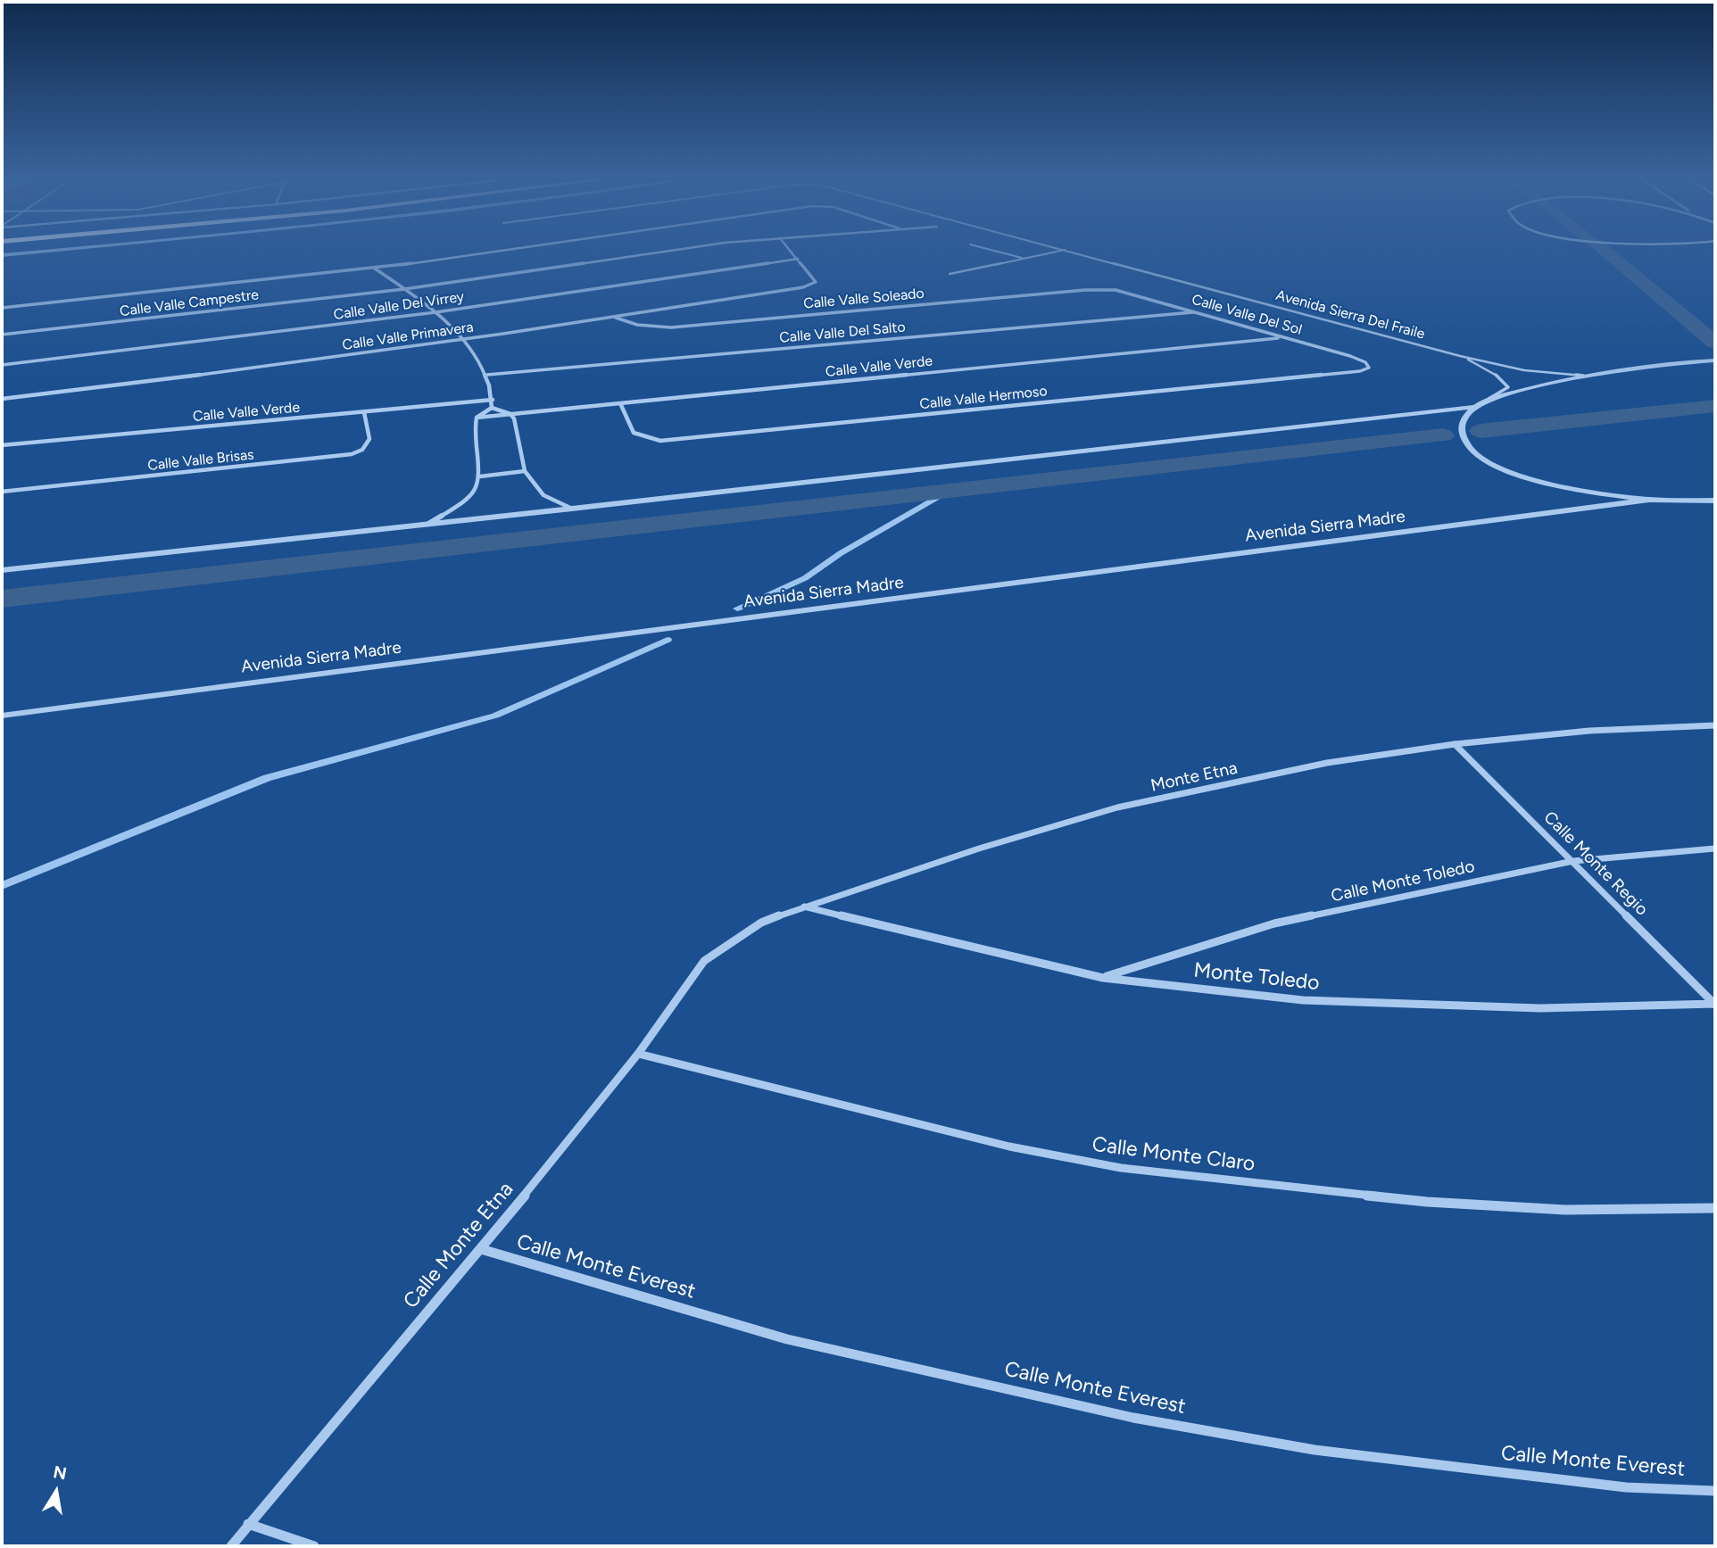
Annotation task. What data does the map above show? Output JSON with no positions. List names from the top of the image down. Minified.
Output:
{"streets":{"street":["Calle Valle Soleado","Calle Valle Campestre","Calle Valle Del Virrey","Calle Valle Del Sol","Calle Valle Del Salto","Calle Valle Primavera","Calle Valle Verde","Calle Valle Hermoso","Calle Valle Brisas","Avenida Sierra Madre","Monte Etna","Calle Monte Regio","Calle Monte Toledo","Monte Toledo","Calle Monte Claro","Calle Monte Etna","Calle Monte Everest"],"lane":["Avenida Sierra Del Fraile"]},"crossings":[["Calle Valle Soleado","Calle Valle Del Sol"],["Calle Valle Soleado","Calle Valle Primavera"],["Calle Valle Del Virrey","Calle Valle Primavera"],["Calle Valle Del Sol","Calle Valle Del Salto"],["Calle Valle Del Sol","Calle Valle Verde"],["Calle Valle Del Sol","Calle Valle Hermoso"],["Calle Valle Verde","Calle Valle Hermoso"],["Calle Valle Verde","Calle Valle Brisas"],["Monte Etna","Calle Monte Regio"],["Monte Etna","Monte Toledo"],["Monte Etna","Calle Monte Etna"],["Calle Monte Regio","Calle Monte Toledo"],["Calle Monte Regio","Monte Toledo"],["Calle Monte Toledo","Monte Toledo"],["Calle Monte Claro","Calle Monte Etna"],["Calle Monte Etna","Calle Monte Everest"]],"north":"top"}
